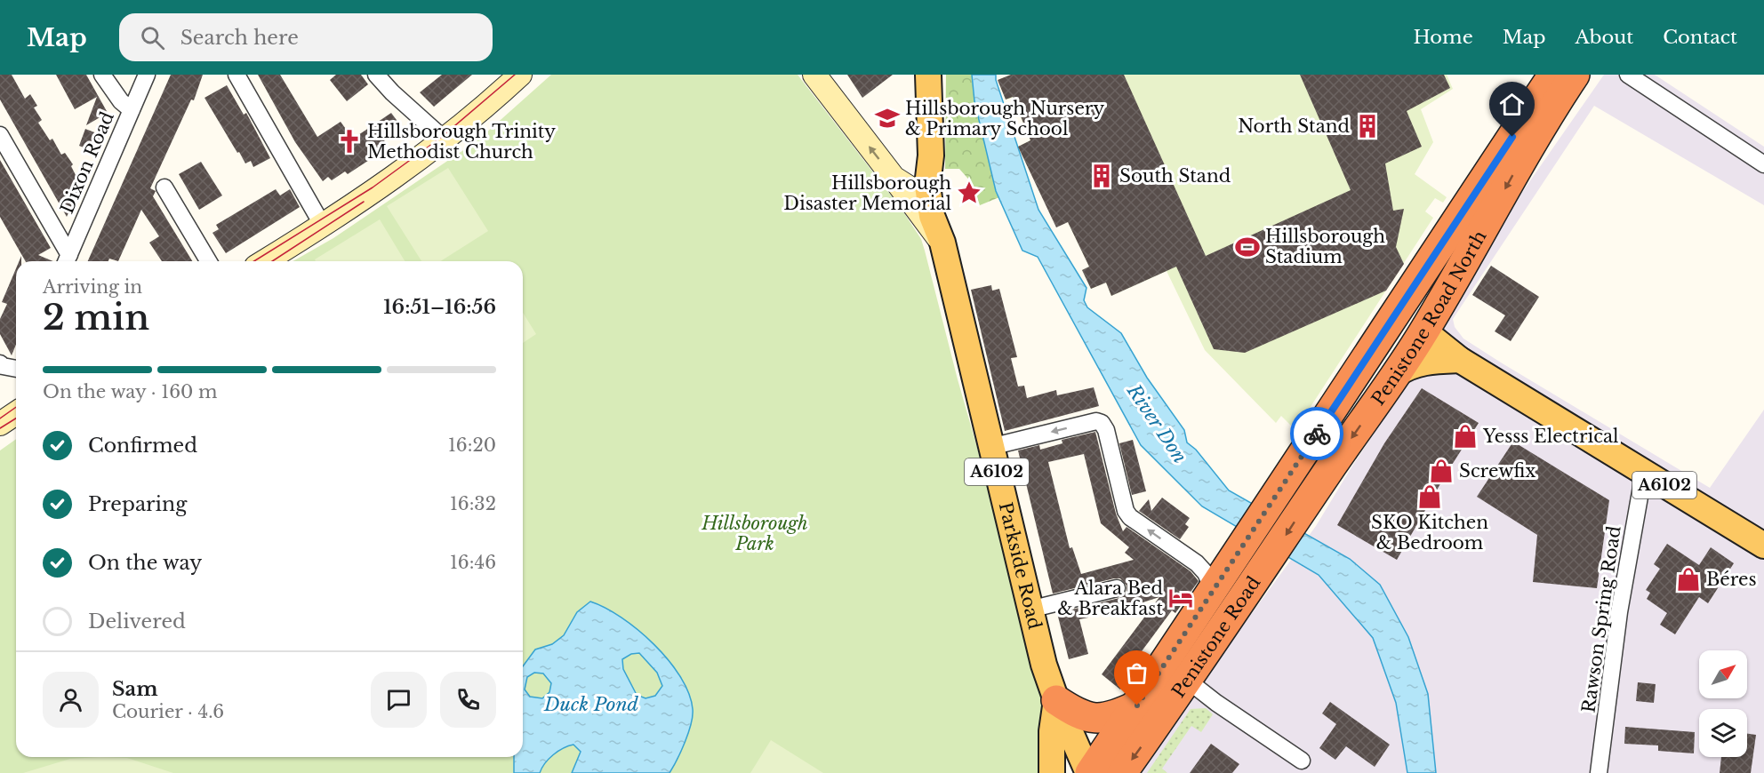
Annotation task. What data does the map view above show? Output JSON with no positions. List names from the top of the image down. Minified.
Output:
{"streets":{"highway":["Penistone Road North","Penistone Road"],"main road":["A6102","Parkside Road"],"street":["Dixon Road","Rawson Spring Road"]},"crossings":[["Penistone Road North","A6102"],["Penistone Road North","Penistone Road"],["A6102","Parkside Road"],["A6102","Rawson Spring Road"],["Parkside Road","Penistone Road"]],"water":["River Don","Duck Pond"],"parks":["Hillsborough Park"],"places":{"school or university":["Hillsborough Nursery & Primary School"],"building":["North Stand","South Stand"],"church":["Hillsborough Trinity Methodist Church"],"place":["Hillsborough Disaster Memorial"],"sports":["Hillsborough Stadium"],"shop":["Yesss Electrical","Screwfix","SKO Kitchen & Bedroom","Béres"],"hotel":["Alara Bed & Breakfast"]},"north":"top right","page":{"header":"Map","search":"Search here","nav":["Home","Map","About","Contact"],"heading":["2 min","Arriving in","16:51–16:56"],"panel":["Sam","Courier · 4.6"],"bar":"On the way · 160 m","list":[["Confirmed","16:20"],["Preparing","16:32"],["On the way","16:46"],"Delivered"]}}
